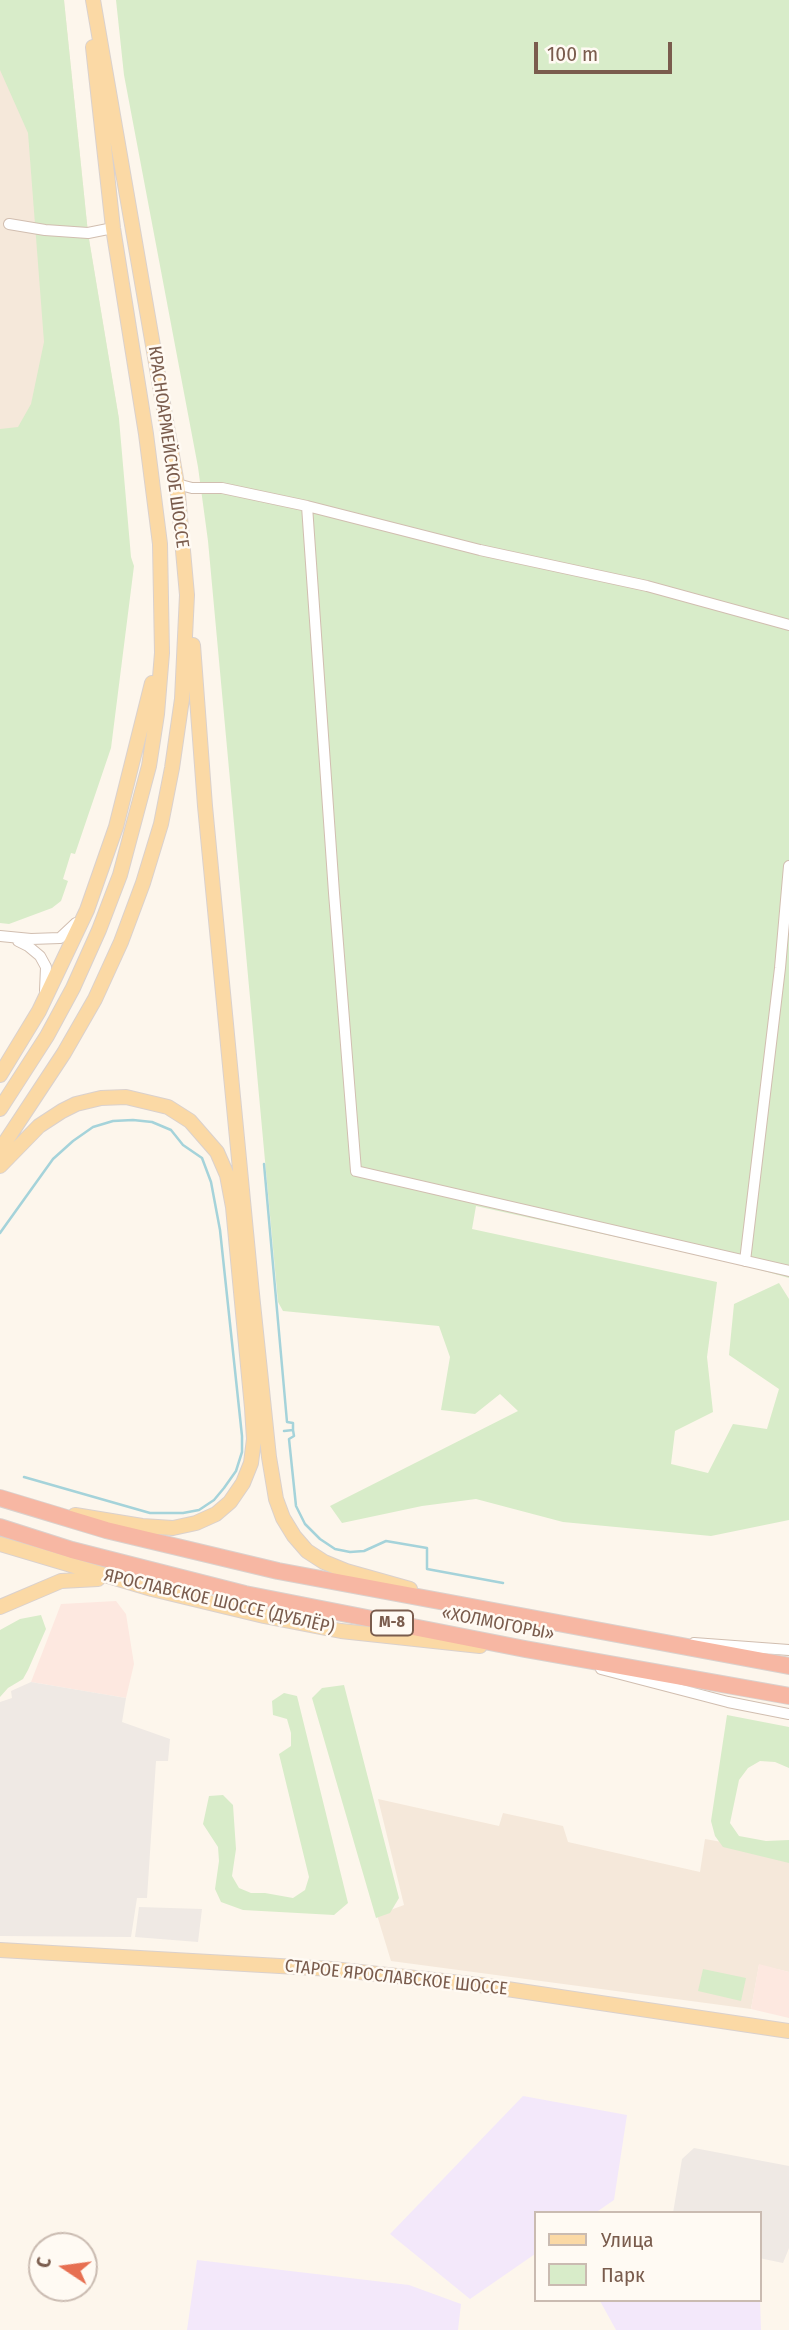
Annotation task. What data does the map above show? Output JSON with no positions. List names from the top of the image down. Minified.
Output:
{"streets":{"highway":["М-8","«ХОЛМОГОРЫ»"],"main road":["КРАСНОАРМЕЙСКОЕ ШОССЕ","ЯРОСЛАВСКОЕ ШОССЕ (ДУБЛЁР)","СТАРОЕ ЯРОСЛАВСКОЕ ШОССЕ"]},"crossings":[["ЯРОСЛАВСКОЕ ШОССЕ (ДУБЛЁР)","«ХОЛМОГОРЫ»"]],"legend":["Улица","Парк"],"scale_bar":"100 m","north":"left"}
